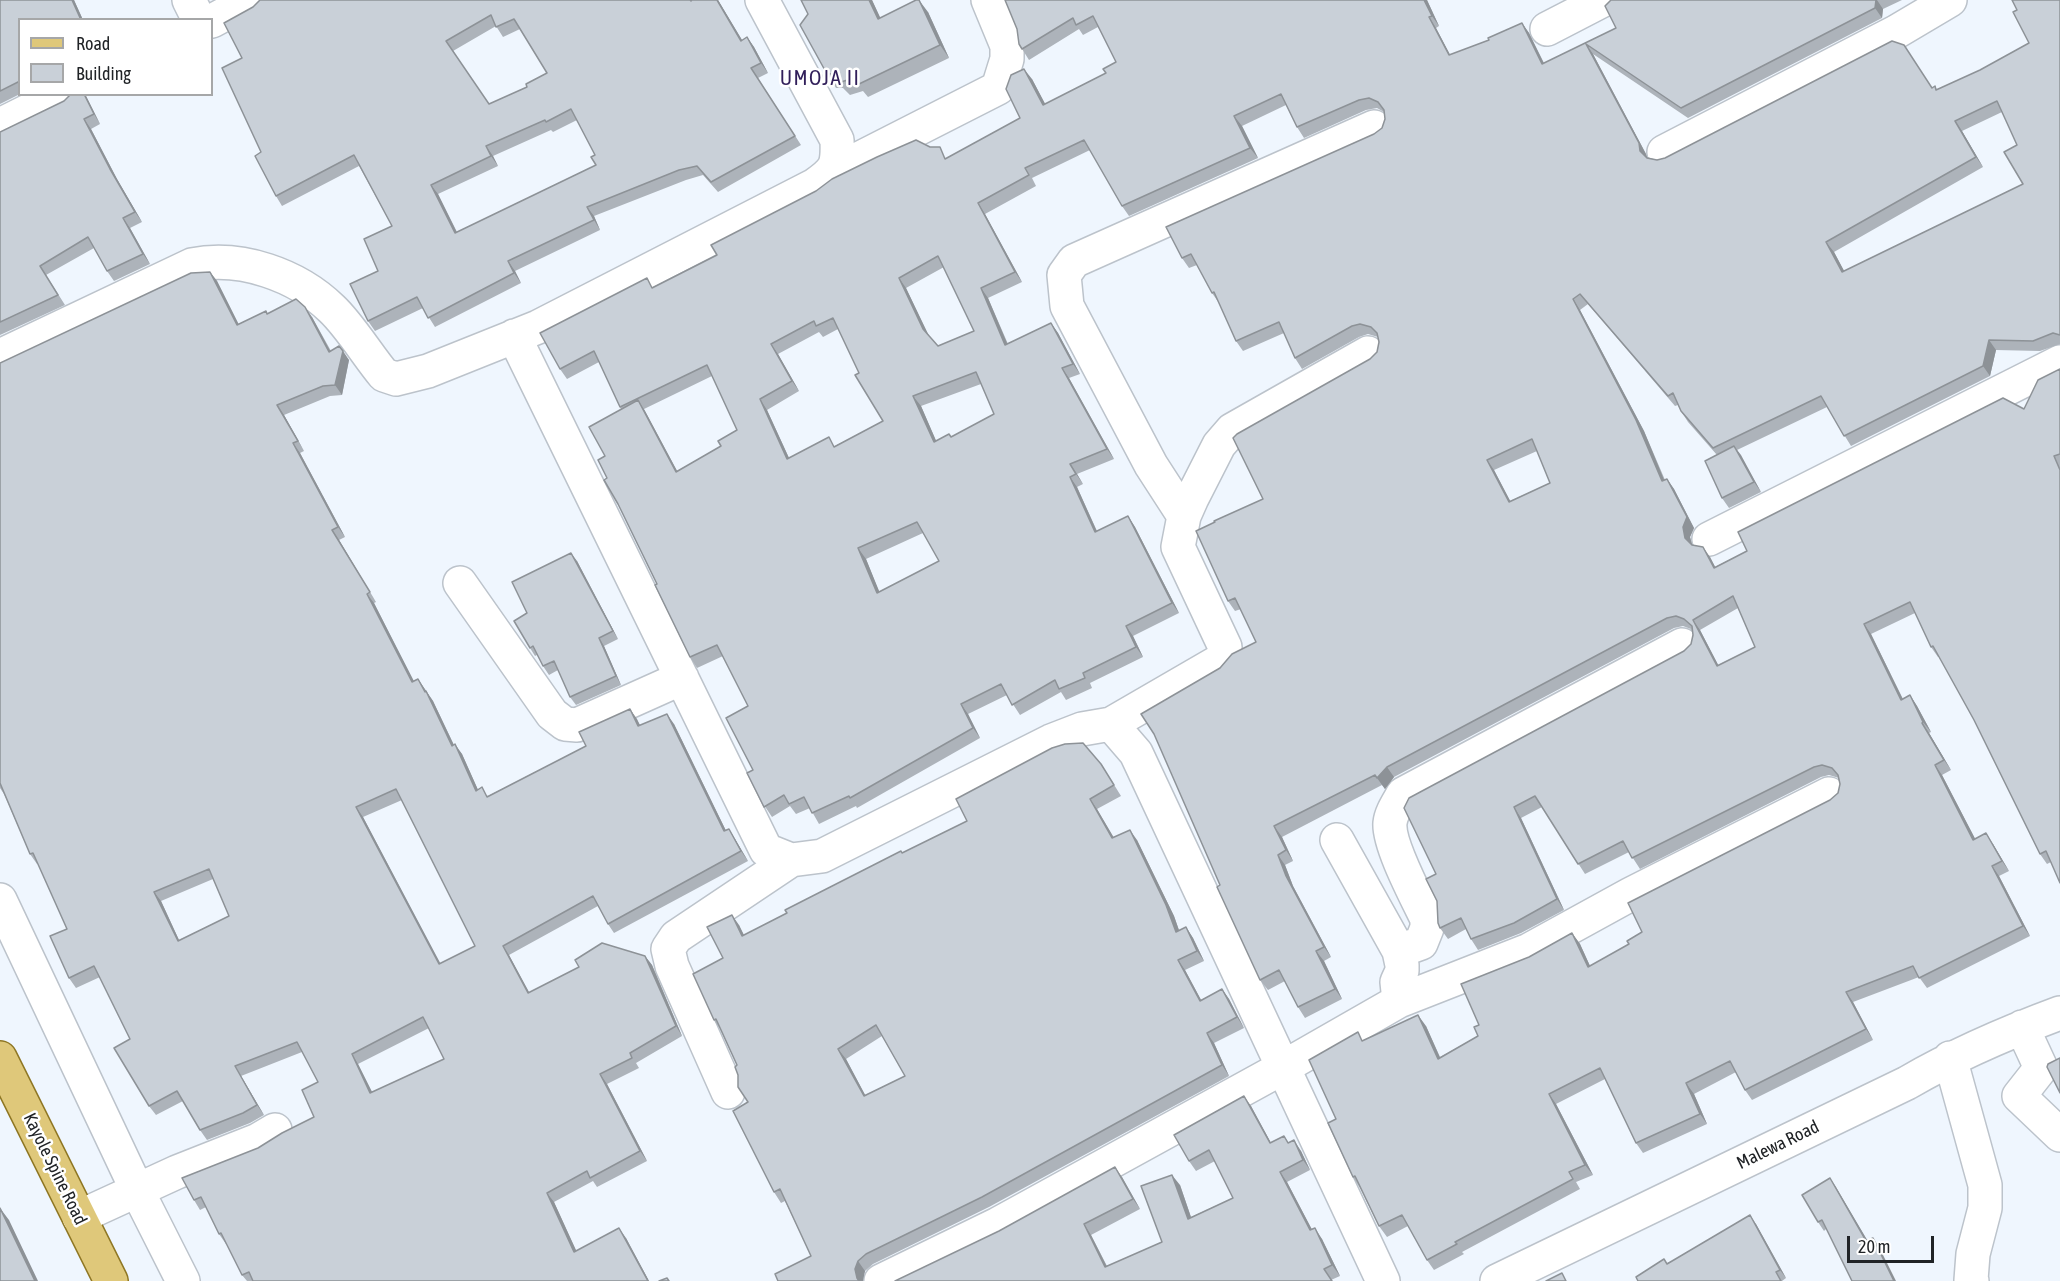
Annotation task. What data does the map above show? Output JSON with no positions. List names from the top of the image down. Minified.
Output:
{"streets":{"main road":["Kayole Spine Road"],"street":["Malewa Road"]},"districts":["UMOJA II"],"legend":["Road","Building"],"scale_bar":"20 m"}
